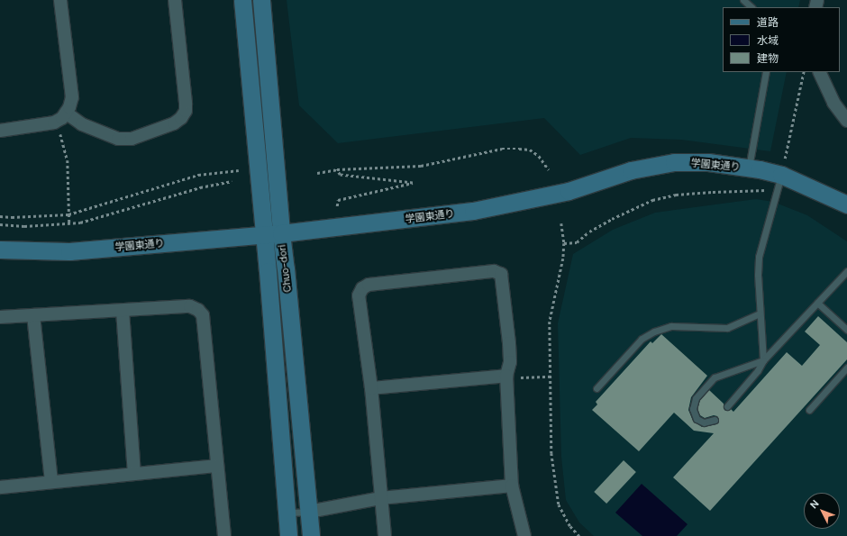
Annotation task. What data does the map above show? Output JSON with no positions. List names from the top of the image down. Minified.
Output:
{"streets":{"street":["学園東通り","Chuo-dori"]},"crossings":[["学園東通り","Chuo-dori"]],"legend":["道路","水域","建物"],"north":"top left"}
